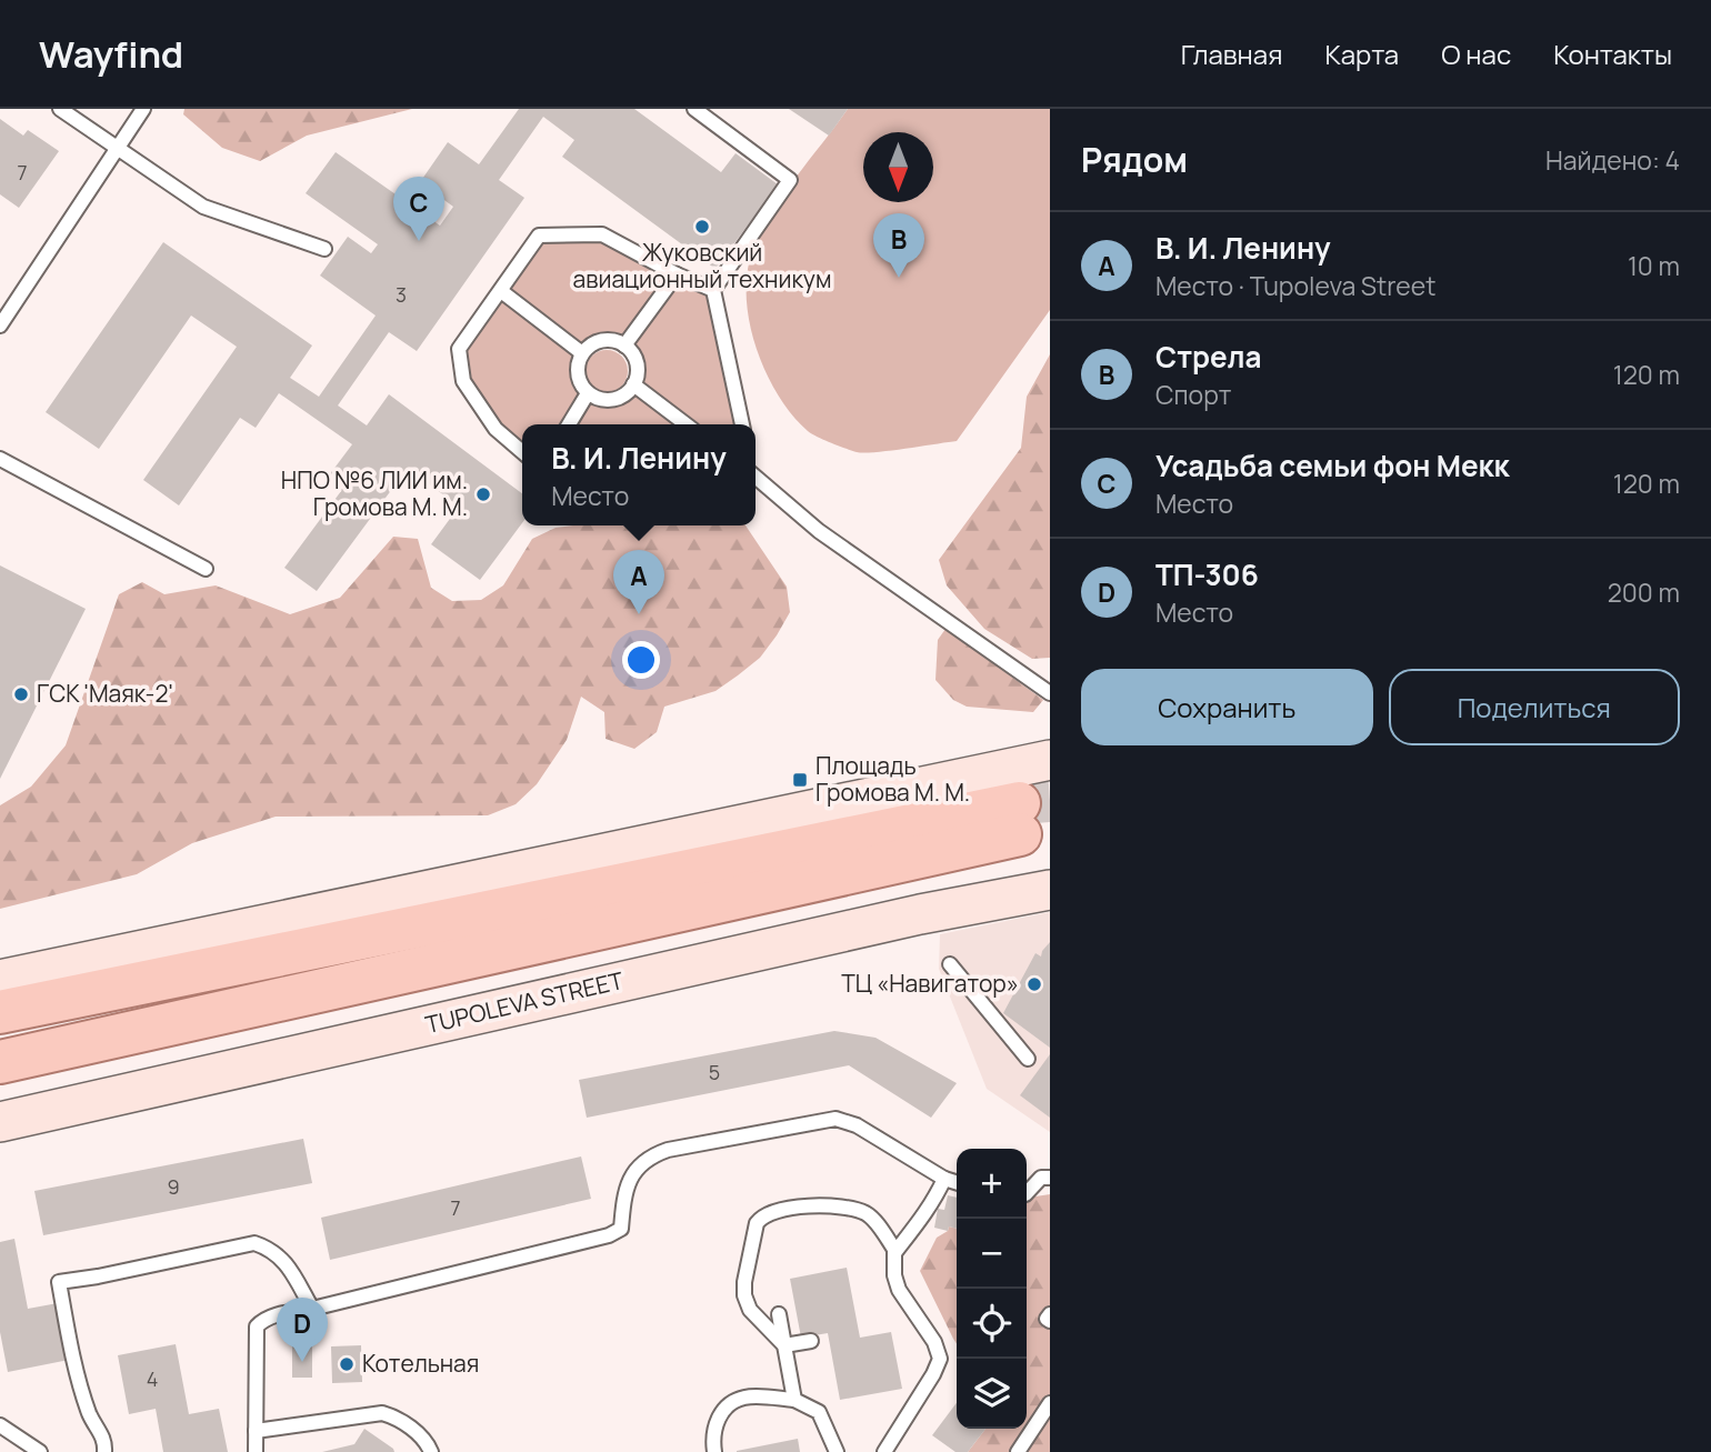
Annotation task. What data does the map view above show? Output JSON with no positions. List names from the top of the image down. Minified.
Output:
{"streets":{"main road":["TUPOLEVA STREET"]},"places":{"other":["Жуковский авиационный техникум","НПО №6 ЛИИ им. Громова М. М.","ГСК 'Маяк-2'","ТЦ «Навигатор»","Котельная"],"transit":["Площадь Громова М. М."]},"house_numbers":["7","3","5","9","7","4"],"north":"bottom","page":{"header":"Wayfind","nav":["Главная","Карта","О нас","Контакты"],"heading":["Рядом","Найдено: 4"],"pins":["C","B","A","D"],"list":[{"mark":"A","name":"В. И. Ленину","note":"Место · Tupoleva Street","value":"10 m"},{"mark":"B","name":"Стрела","note":"Спорт","value":"120 m"},{"mark":"C","name":"Усадьба семьи фон Мекк","note":"Место","value":"120 m"},{"mark":"D","name":"ТП-306","note":"Место","value":"200 m"}],"popup":["В. И. Ленину","Место"],"buttons":["Сохранить","Поделиться"],"map_buttons":["+","−"]}}
